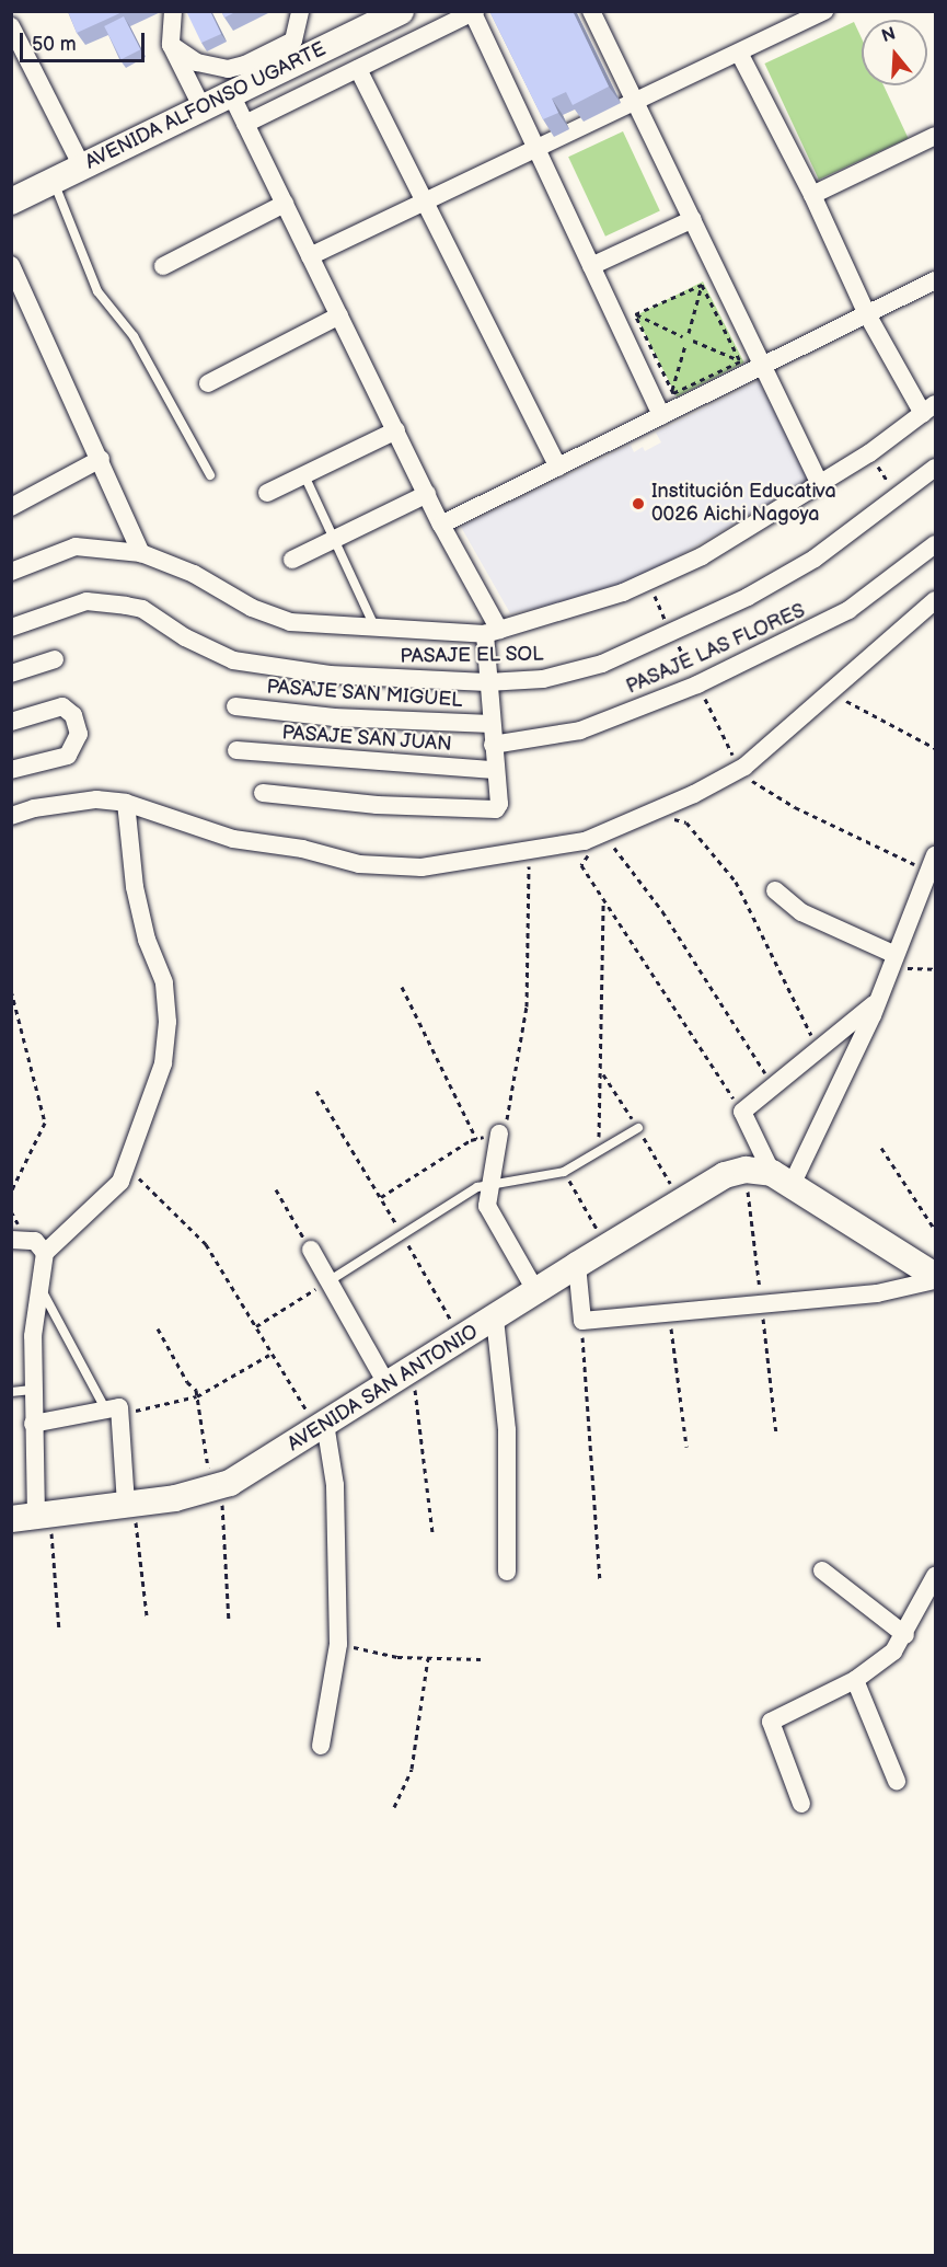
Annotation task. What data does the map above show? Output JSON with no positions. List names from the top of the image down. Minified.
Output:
{"streets":{"street":["AVENIDA ALFONSO UGARTE","PASAJE LAS FLORES","PASAJE EL SOL","PASAJE SAN MIGUEL","PASAJE SAN JUAN","AVENIDA SAN ANTONIO"]},"places":["Institución Educativa 0026 Aichi Nagoya"],"scale_bar":"50 m","north":"top"}
